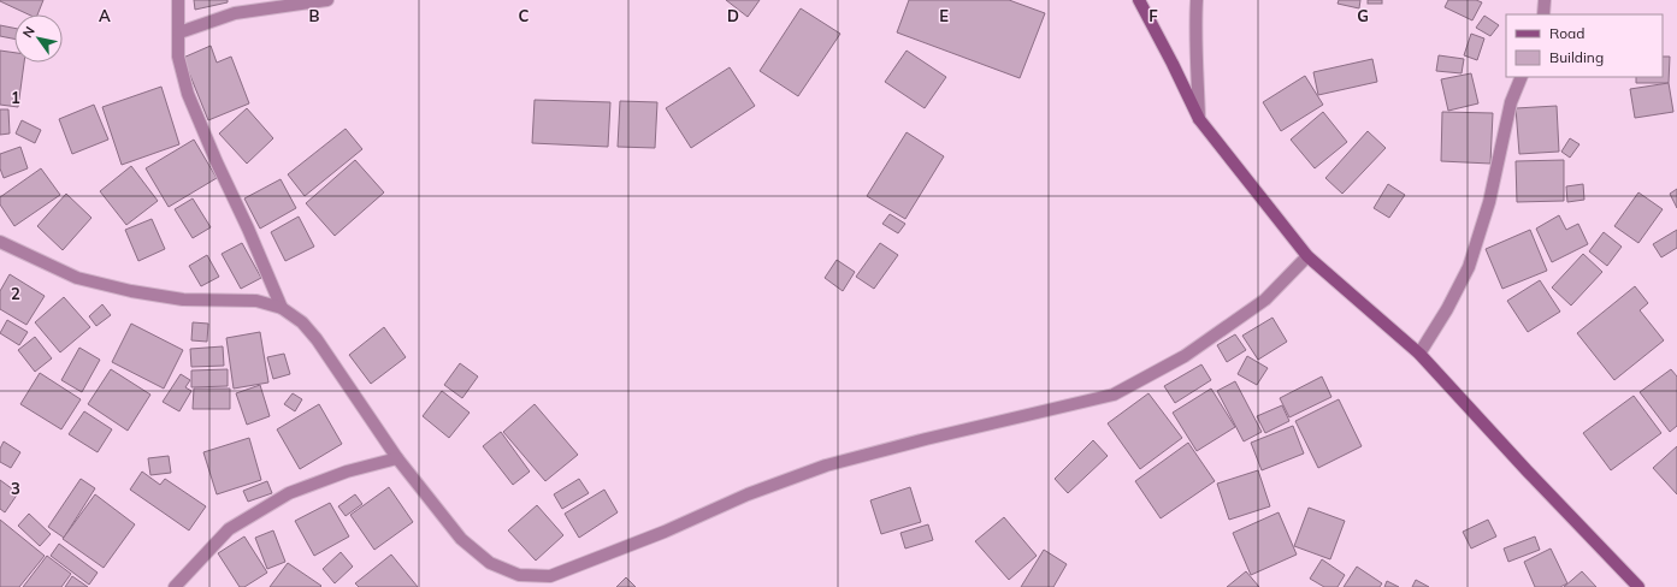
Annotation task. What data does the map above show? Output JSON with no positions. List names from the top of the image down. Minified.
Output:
{"legend":["Road","Building"],"north":"top left","grid":{"columns":["A","B","C","D","E","F","G"],"rows":["1","2","3"]}}
